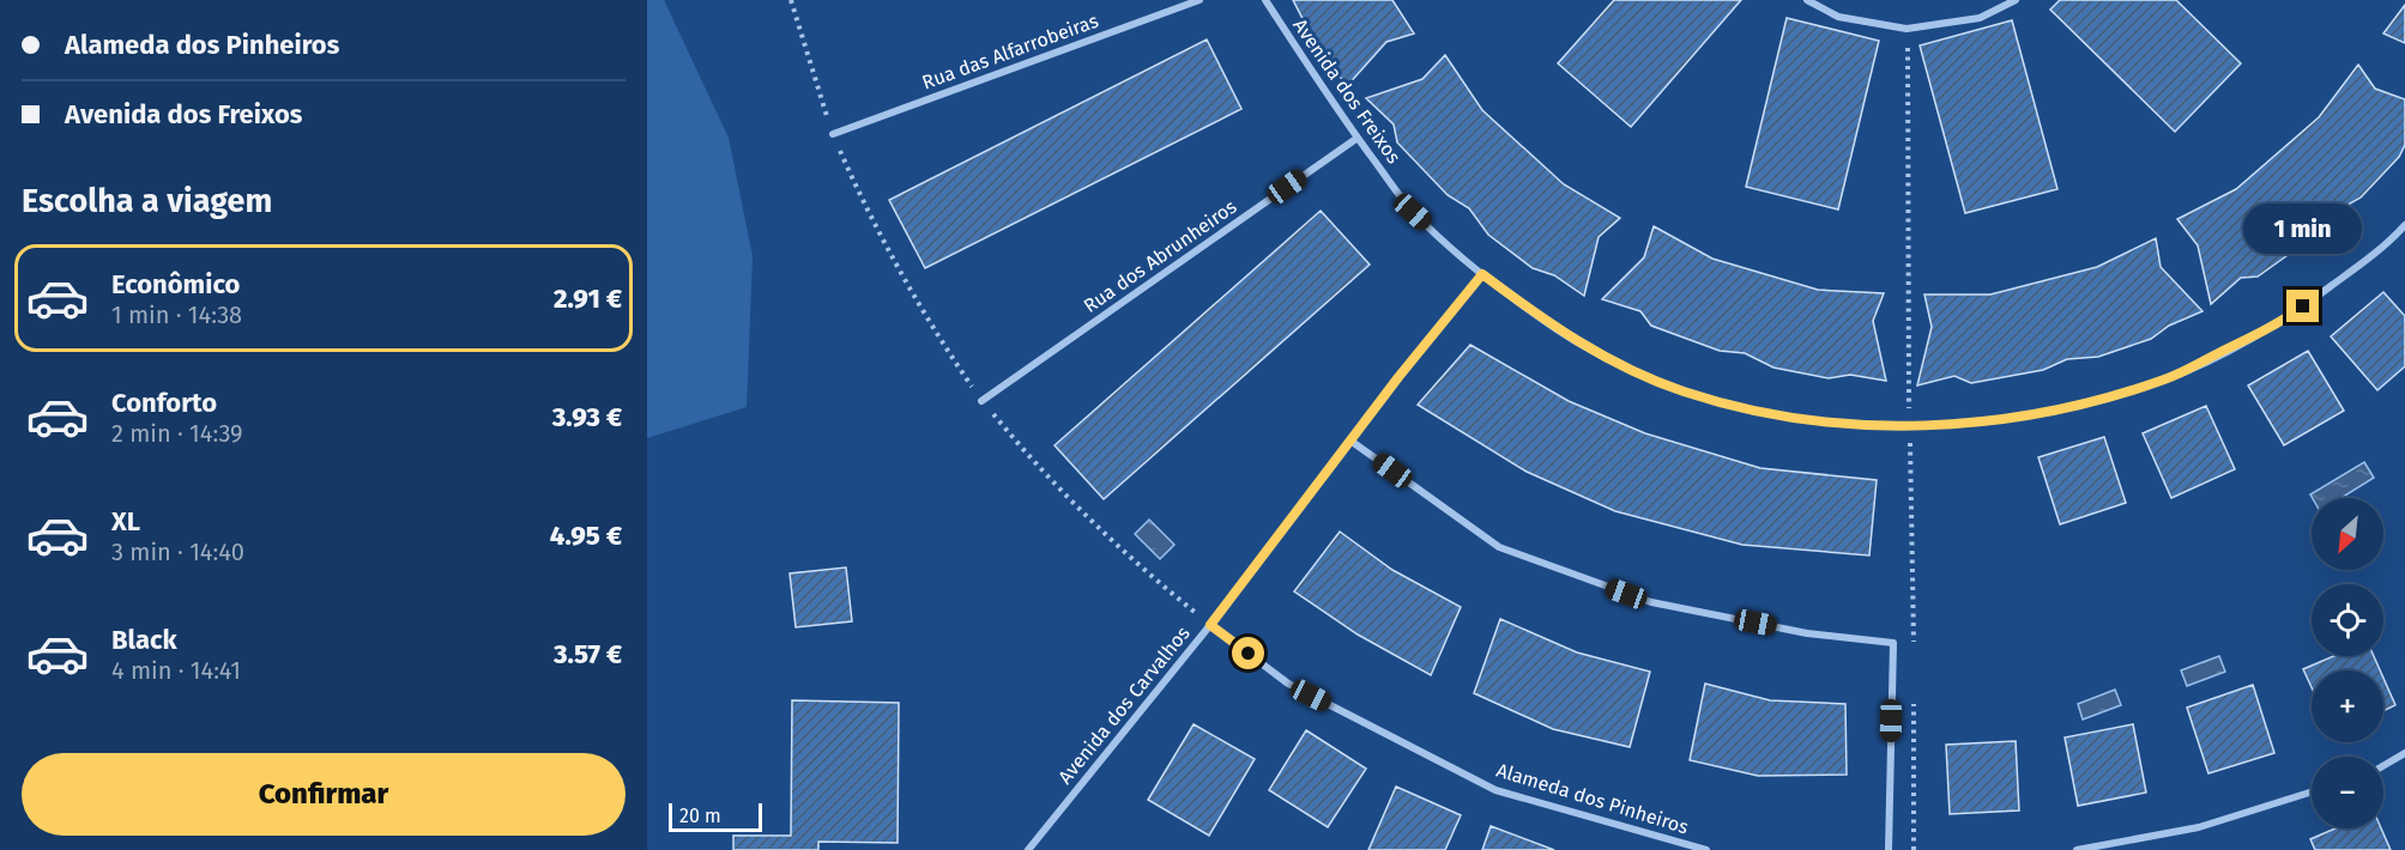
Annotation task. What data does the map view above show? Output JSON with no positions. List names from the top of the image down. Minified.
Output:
{"streets":{"street":["Rua das Alfarrobeiras","Avenida dos Freixos","Rua dos Abrunheiros","Avenida dos Carvalhos","Alameda dos Pinheiros"]},"crossings":[["Avenida dos Freixos","Rua dos Abrunheiros"],["Avenida dos Freixos","Avenida dos Carvalhos"],["Avenida dos Carvalhos","Alameda dos Pinheiros"]],"scale_bar":"20 m","north":"bottom left","page":{"banner":["Alameda dos Pinheiros","Avenida dos Freixos"],"heading":"Escolha a viagem","bubble":"1 min","list":[{"name":"Econômico","note":"1 min · 14:38","value":"2.91 €"},{"name":"Conforto","note":"2 min · 14:39","value":"3.93 €"},{"name":"XL","note":"3 min · 14:40","value":"4.95 €"},{"name":"Black","note":"4 min · 14:41","value":"3.57 €"}],"map_buttons":["+","−"],"buttons":"Confirmar","scale":"20 m"}}
